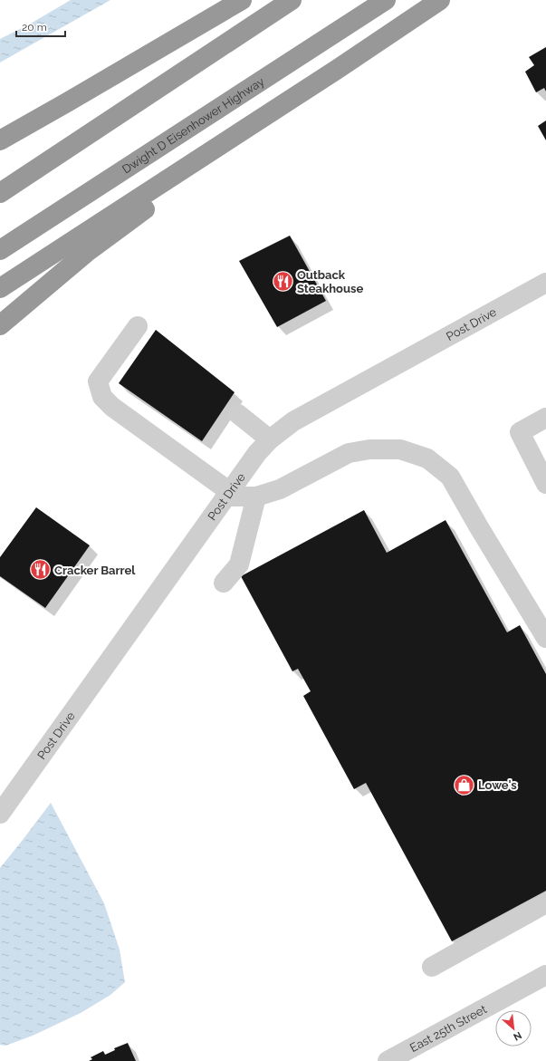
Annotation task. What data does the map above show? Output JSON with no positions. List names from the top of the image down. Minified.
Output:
{"streets":{"highway":["Dwight D Eisenhower Highway"],"street":["Post Drive","East 25th Street"]},"places":{"restaurant":["Outback Steakhouse","Cracker Barrel"],"shop":["Lowe's"]},"scale_bar":"20 m","north":"bottom right"}
